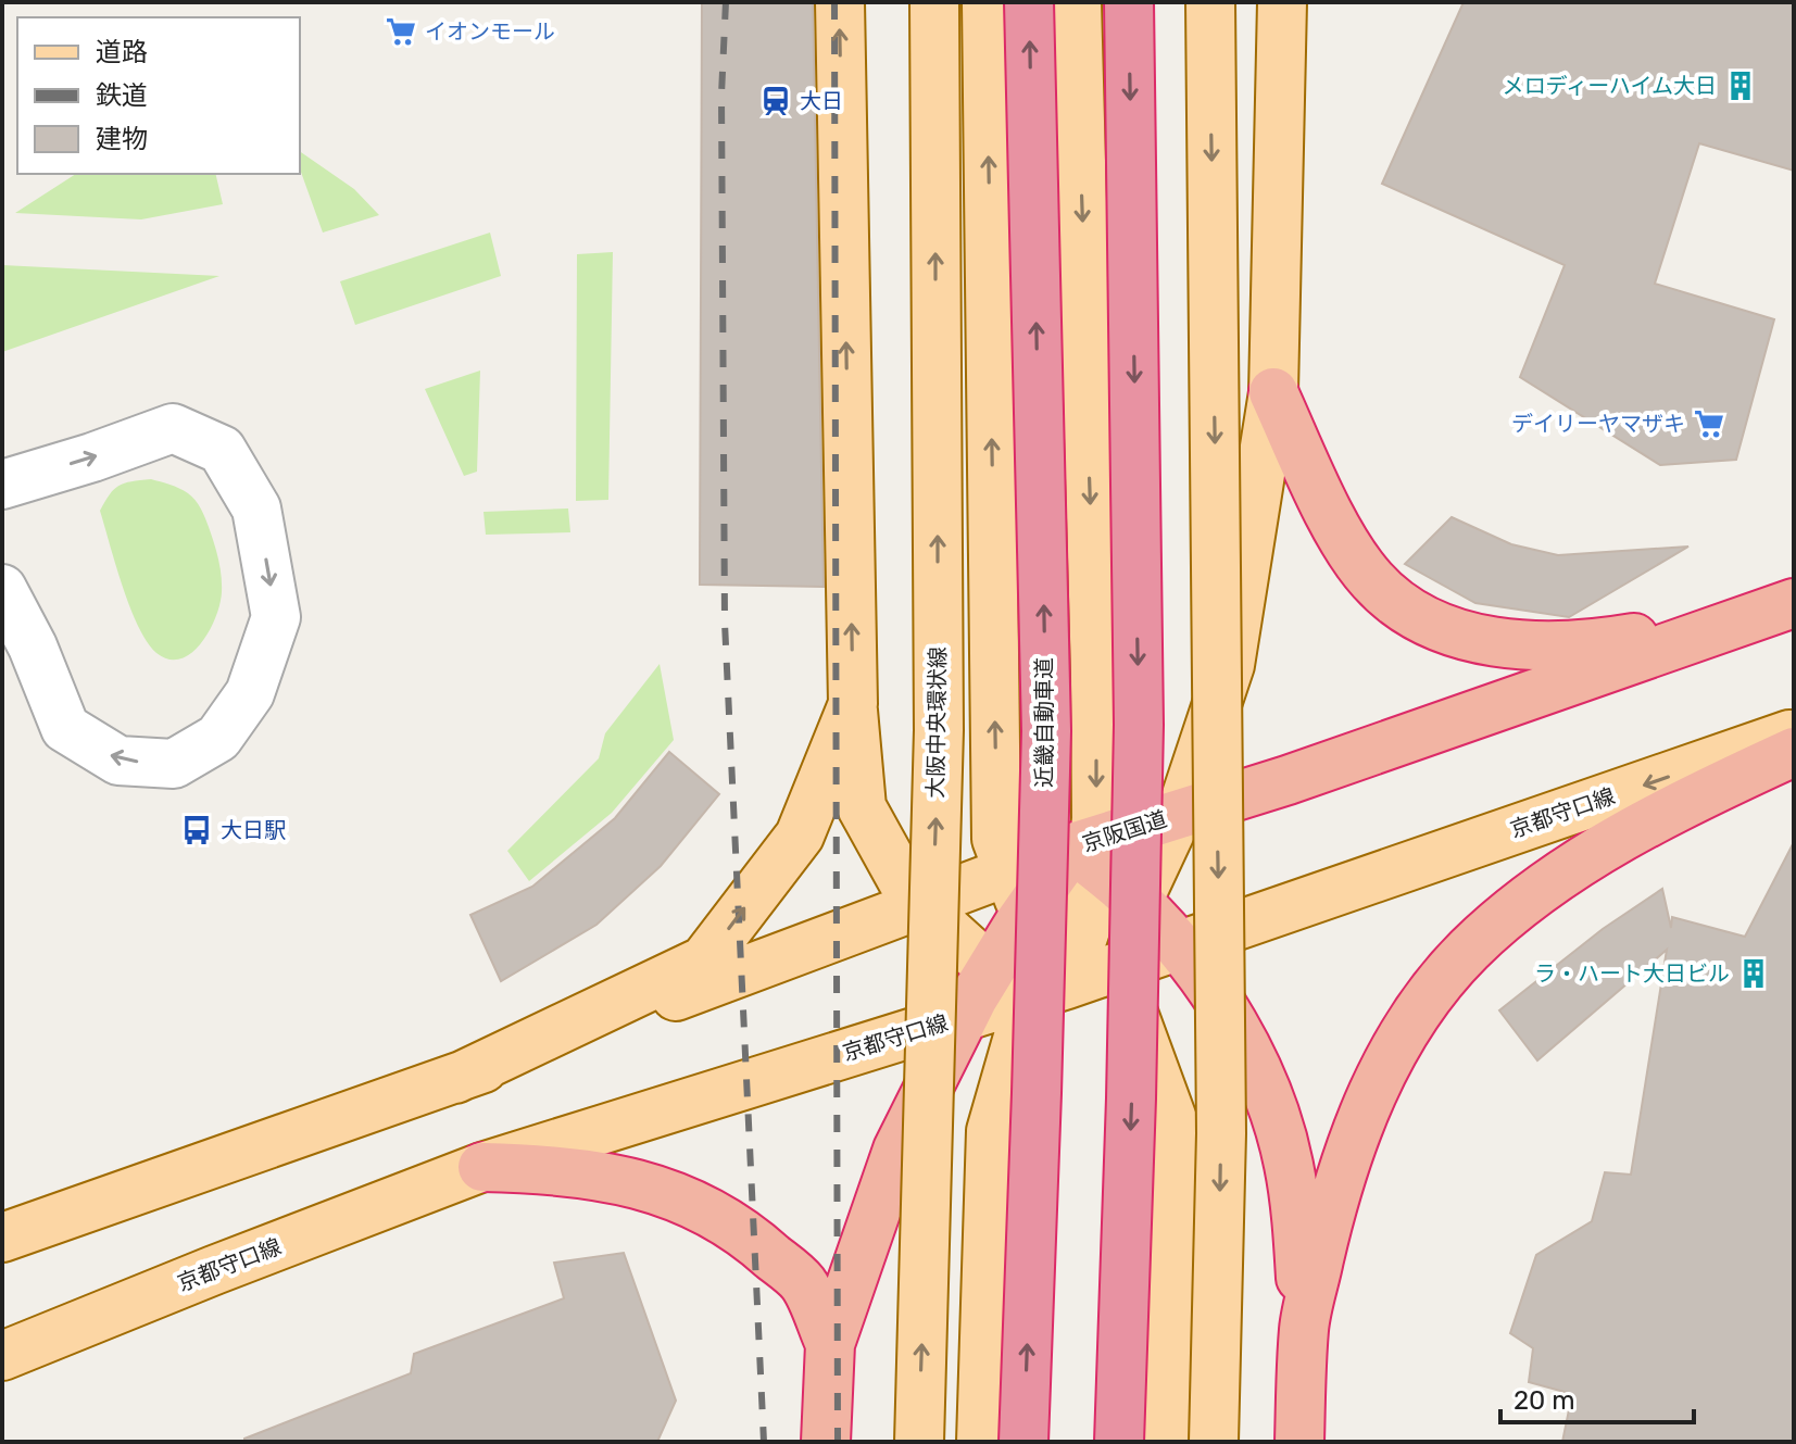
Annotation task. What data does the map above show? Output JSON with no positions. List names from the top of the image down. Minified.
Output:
{"streets":{"highway":["近畿自動車道","京阪国道"],"main road":["大阪中央環状線","京都守口線"]},"crossings":[["京都守口線","京阪国道"]],"places":{"supermarket":["イオンモール","デイリーヤマザキ"],"building":["メロディーハイム大日","ラ・ハート大日ビル"],"station":["大日"],"bus stop":["大日駅"]},"legend":["道路","鉄道","建物"],"scale_bar":"20 m"}
